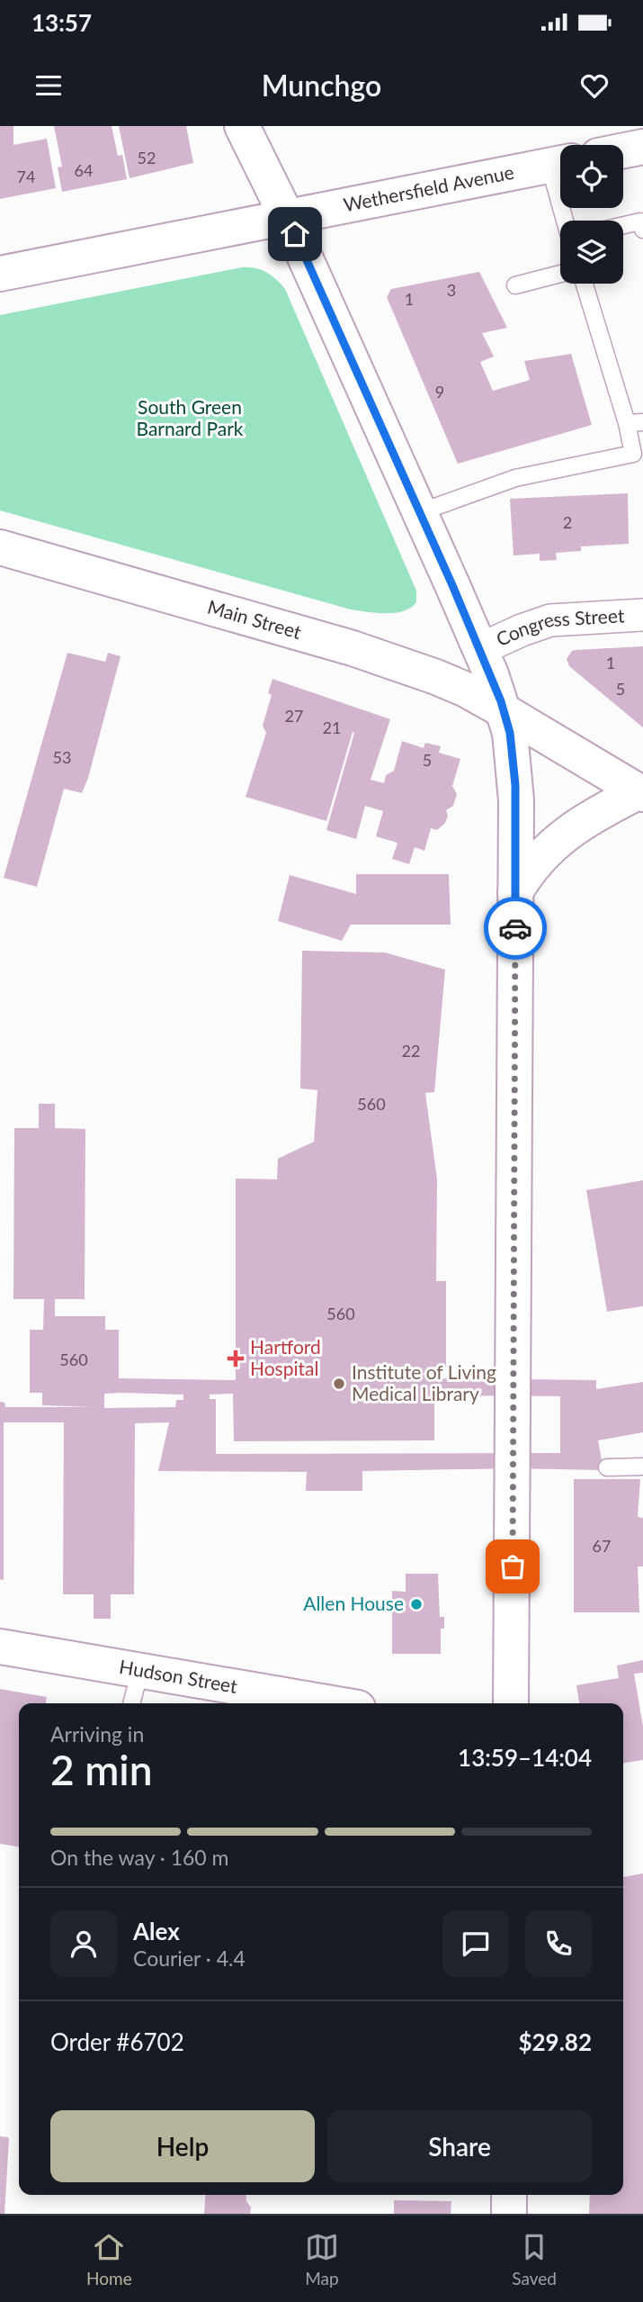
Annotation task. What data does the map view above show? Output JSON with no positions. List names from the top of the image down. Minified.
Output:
{"streets":{"main road":["Wethersfield Avenue","Main Street","Hudson Street"],"street":["Congress Street"]},"parks":["South Green Barnard Park"],"places":{"health":["Hartford Hospital"],"other":["Institute of Living Medical Library","Allen House"]},"house_numbers":["52","64","74","3","1","9","2","1","5","27","21","53","5","22","560","560","560","67"],"page":{"status":"13:57","header":"Munchgo","heading":["2 min","Arriving in","13:59–14:04"],"panel":["Alex","Courier · 4.4","Order #6702","$29.82"],"bar":"On the way · 160 m","buttons":["Help","Share"],"tabs":["Home","Map","Saved"]}}
